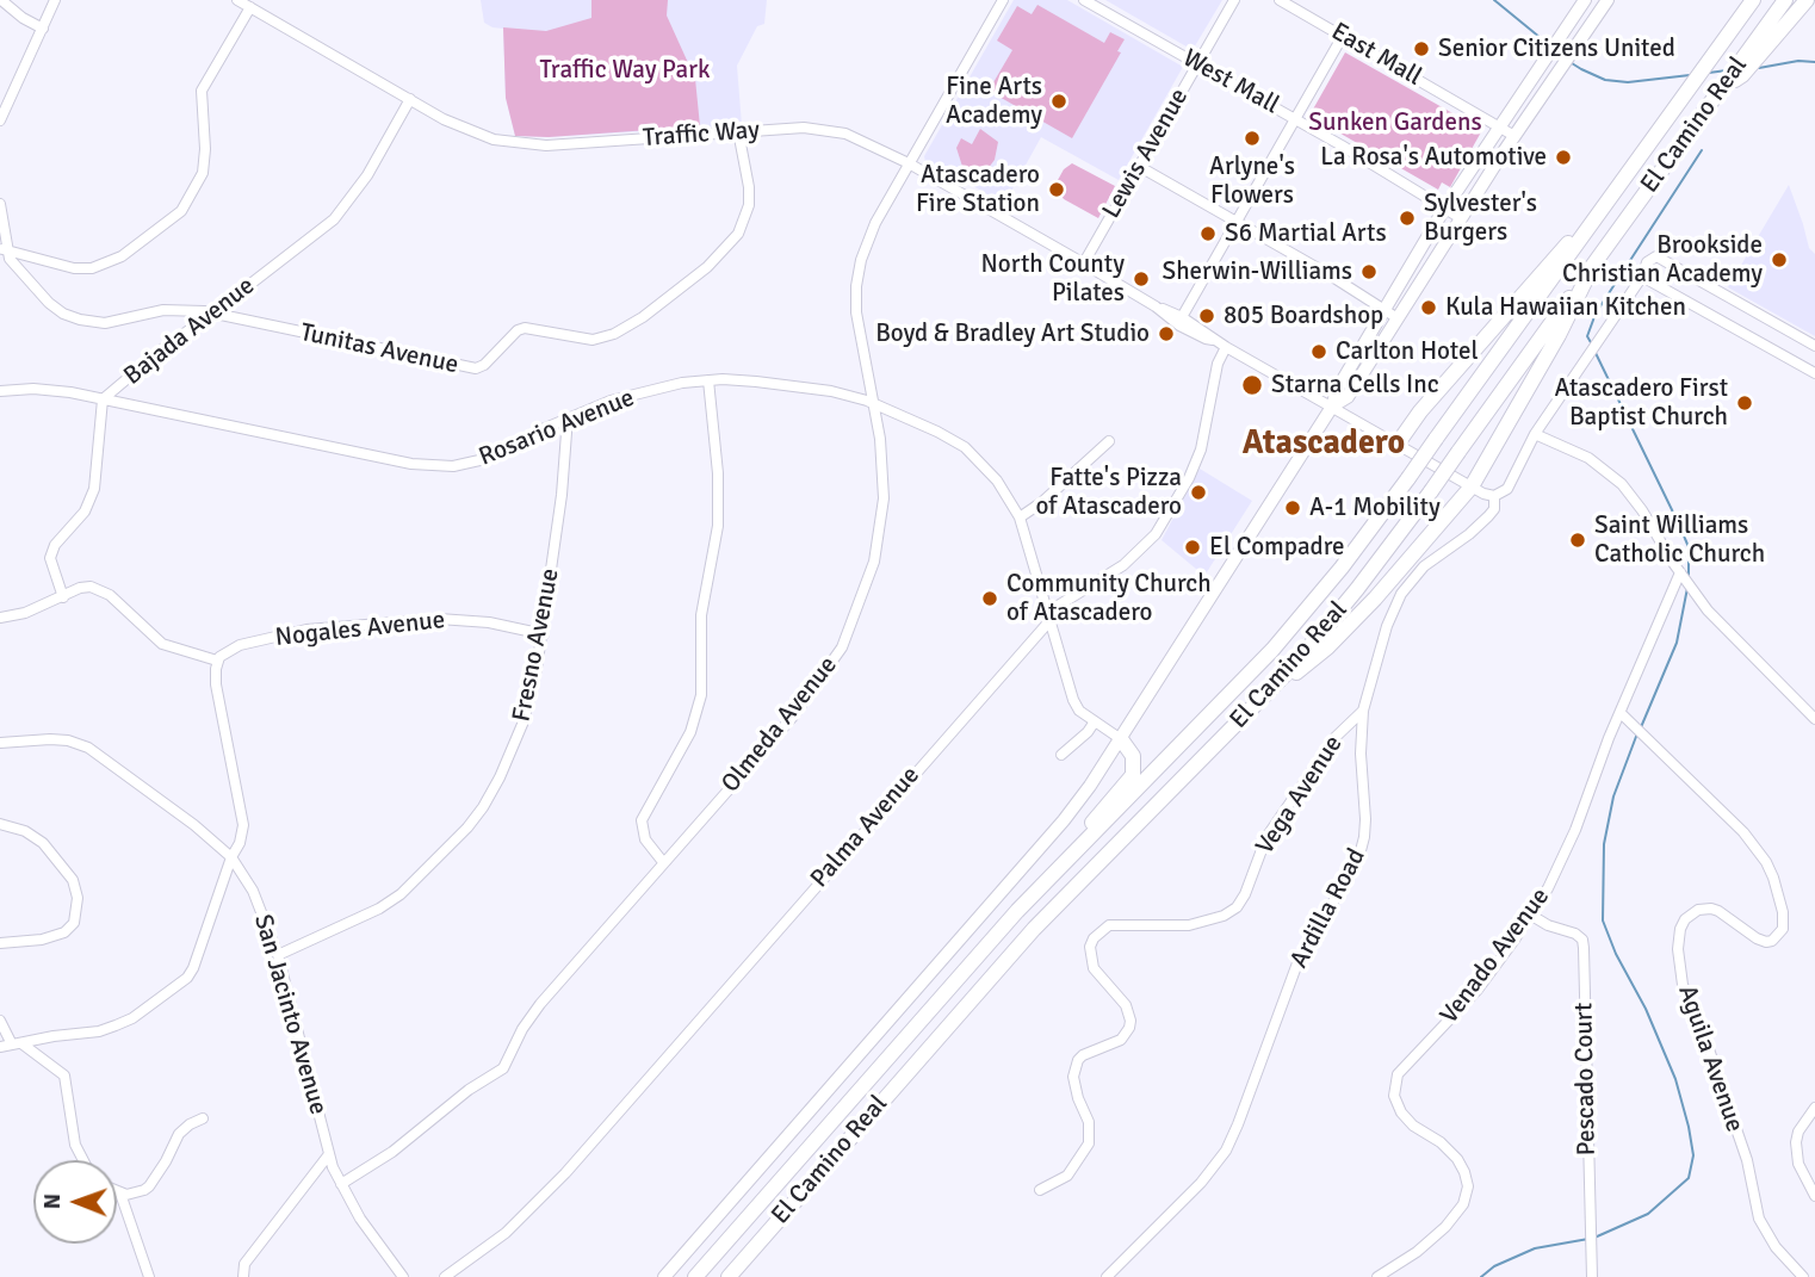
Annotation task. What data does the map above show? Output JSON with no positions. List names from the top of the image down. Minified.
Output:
{"streets":{"highway":["El Camino Real"],"street":["East Mall","West Mall","Traffic Way","Lewis Avenue","Bajada Avenue","Tunitas Avenue","Rosario Avenue","Nogales Avenue","Fresno Avenue","Olmeda Avenue","Vega Avenue","Palma Avenue","Ardilla Road","Venado Avenue","San Jacinto Avenue","Aguila Avenue","Pescado Court"]},"crossings":[["East Mall","El Camino Real"],["West Mall","El Camino Real"],["West Mall","Lewis Avenue"],["El Camino Real","Traffic Way"],["El Camino Real","Rosario Avenue"],["Traffic Way","Lewis Avenue"],["Traffic Way","Bajada Avenue"],["Traffic Way","Tunitas Avenue"],["Traffic Way","Olmeda Avenue"],["Traffic Way","Palma Avenue"],["Traffic Way","Ardilla Road"],["Bajada Avenue","Tunitas Avenue"],["Bajada Avenue","Rosario Avenue"],["Rosario Avenue","Fresno Avenue"],["Rosario Avenue","Olmeda Avenue"],["Rosario Avenue","Palma Avenue"],["Nogales Avenue","Fresno Avenue"],["Fresno Avenue","San Jacinto Avenue"],["Olmeda Avenue","San Jacinto Avenue"],["Vega Avenue","Ardilla Road"],["Venado Avenue","Aguila Avenue"],["Venado Avenue","Pescado Court"]],"districts":["Atascadero"],"parks":["Traffic Way Park","Sunken Gardens"],"places":["Senior Citizens United","Fine Arts Academy","Arlyne's Flowers","La Rosa's Automotive","Atascadero Fire Station","Sylvester's Burgers","S6 Martial Arts","Brookside Christian Academy","Sherwin-Williams","North County Pilates","Kula Hawaiian Kitchen","805 Boardshop","Boyd & Bradley Art Studio","Carlton Hotel","Starna Cells Inc","Atascadero First Baptist Church","Fatte's Pizza of Atascadero","A-1 Mobility","Saint Williams Catholic Church","El Compadre","Community Church of Atascadero"],"north":"left"}
